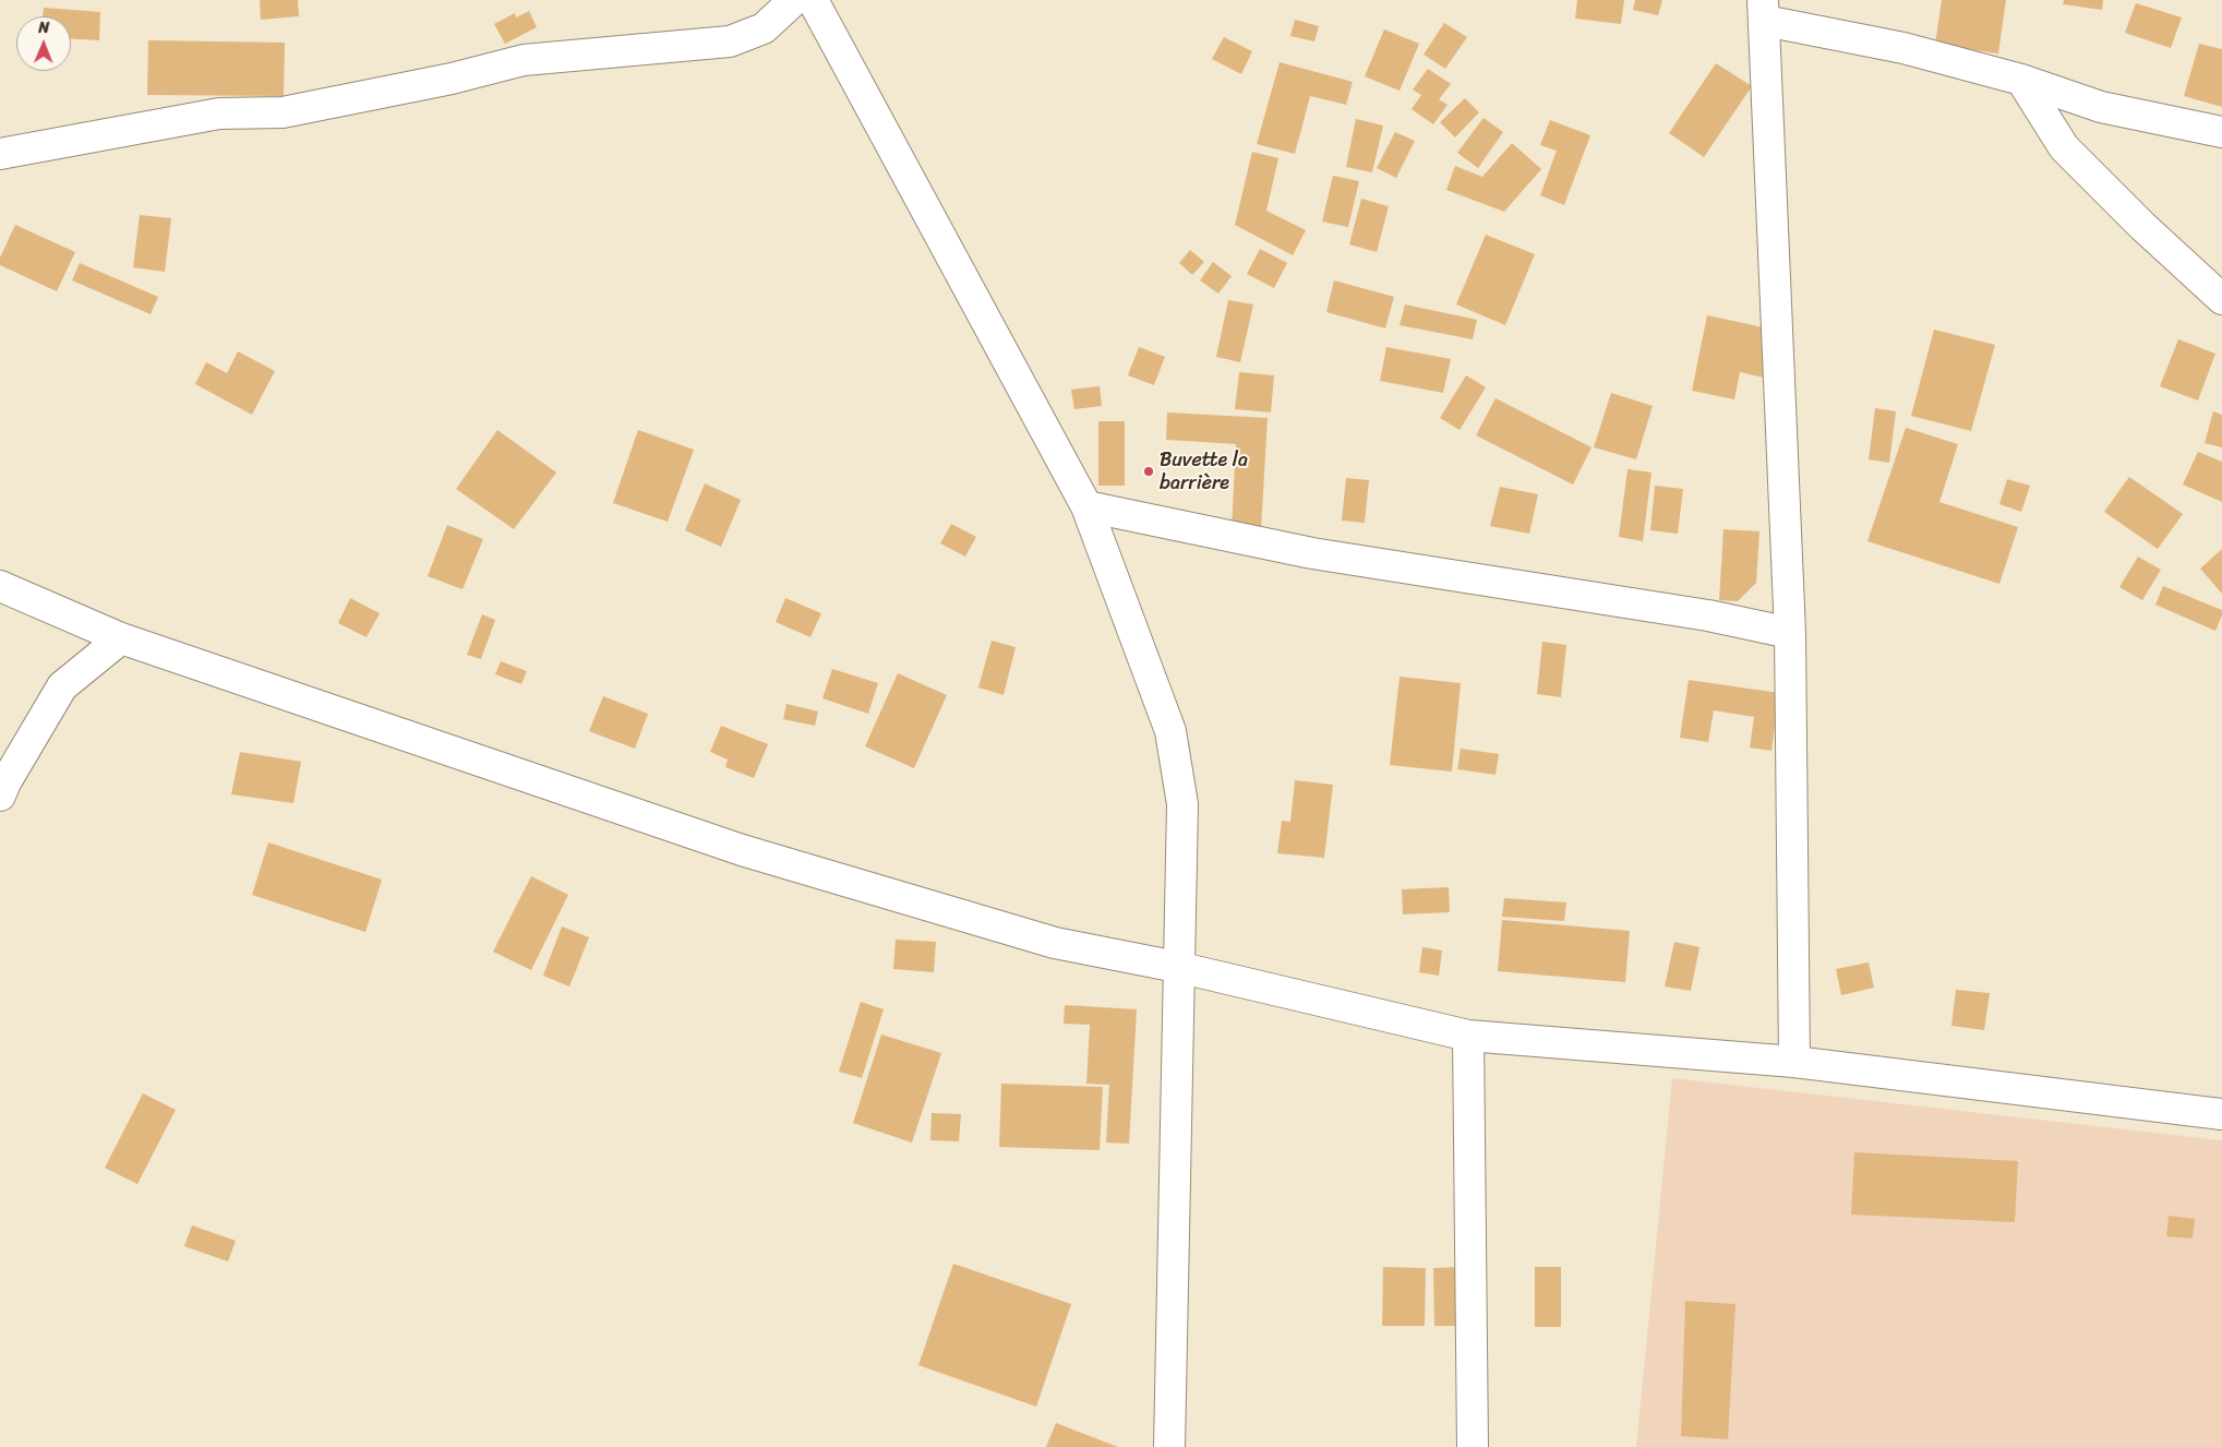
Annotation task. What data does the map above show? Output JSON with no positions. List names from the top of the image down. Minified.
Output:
{"places":["Buvette la barrière"],"north":"top"}
